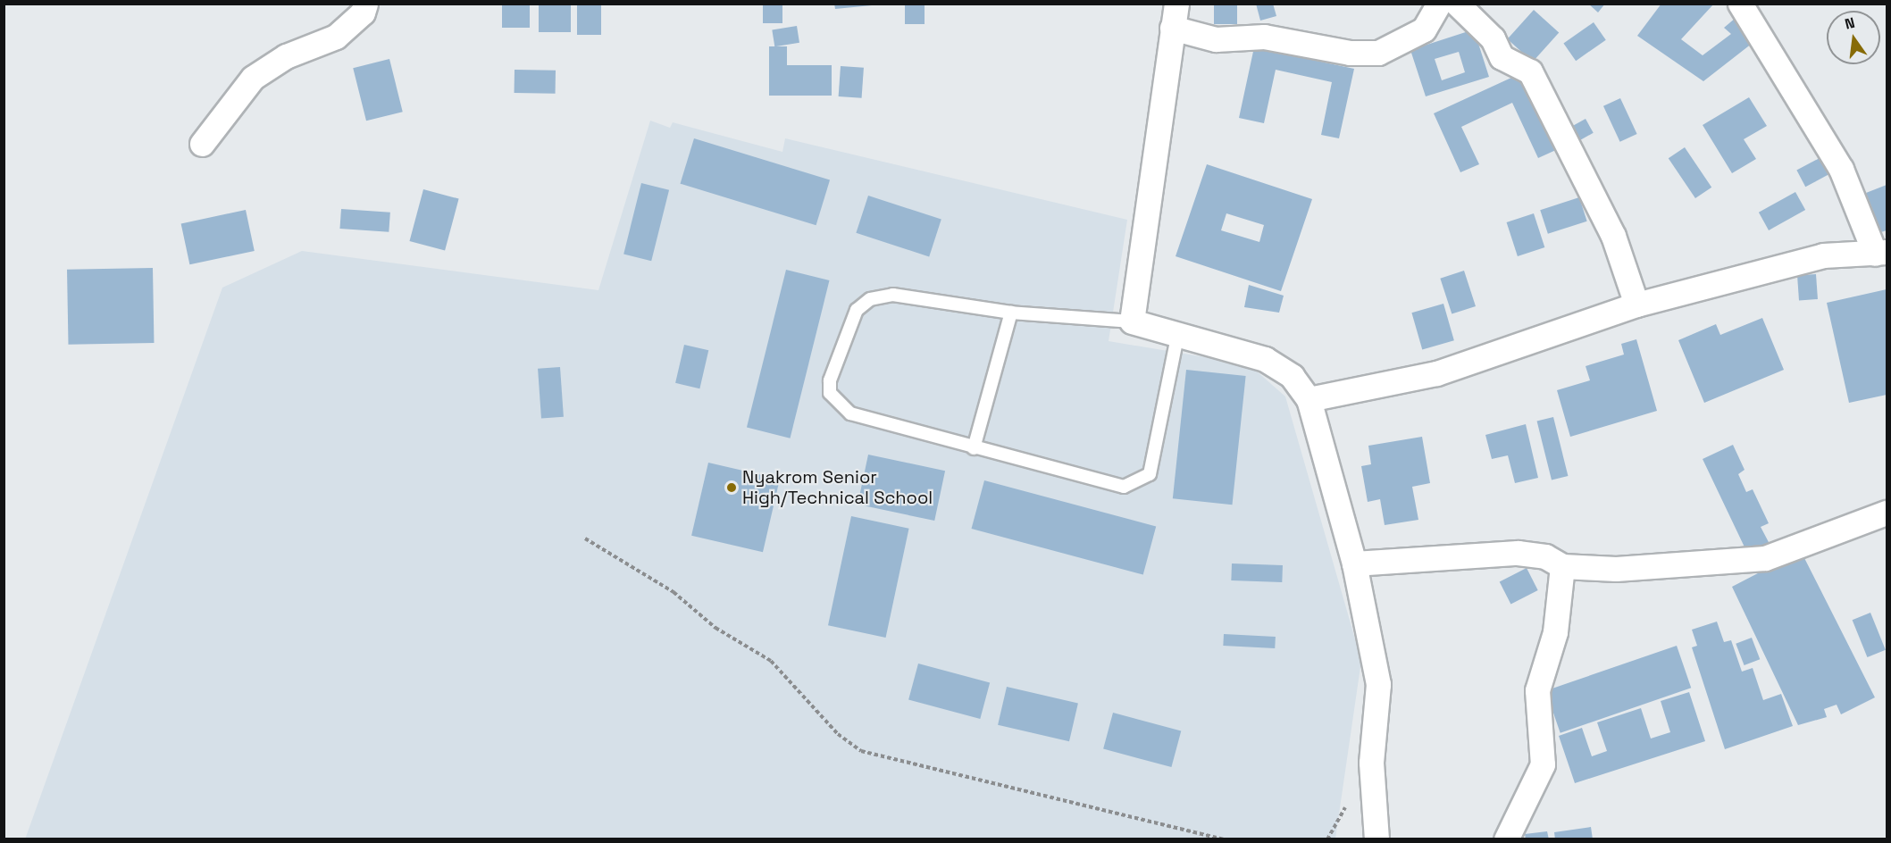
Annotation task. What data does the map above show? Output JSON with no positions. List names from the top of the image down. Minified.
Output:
{"places":["Nyakrom Senior High/Technical School"],"north":"top"}
